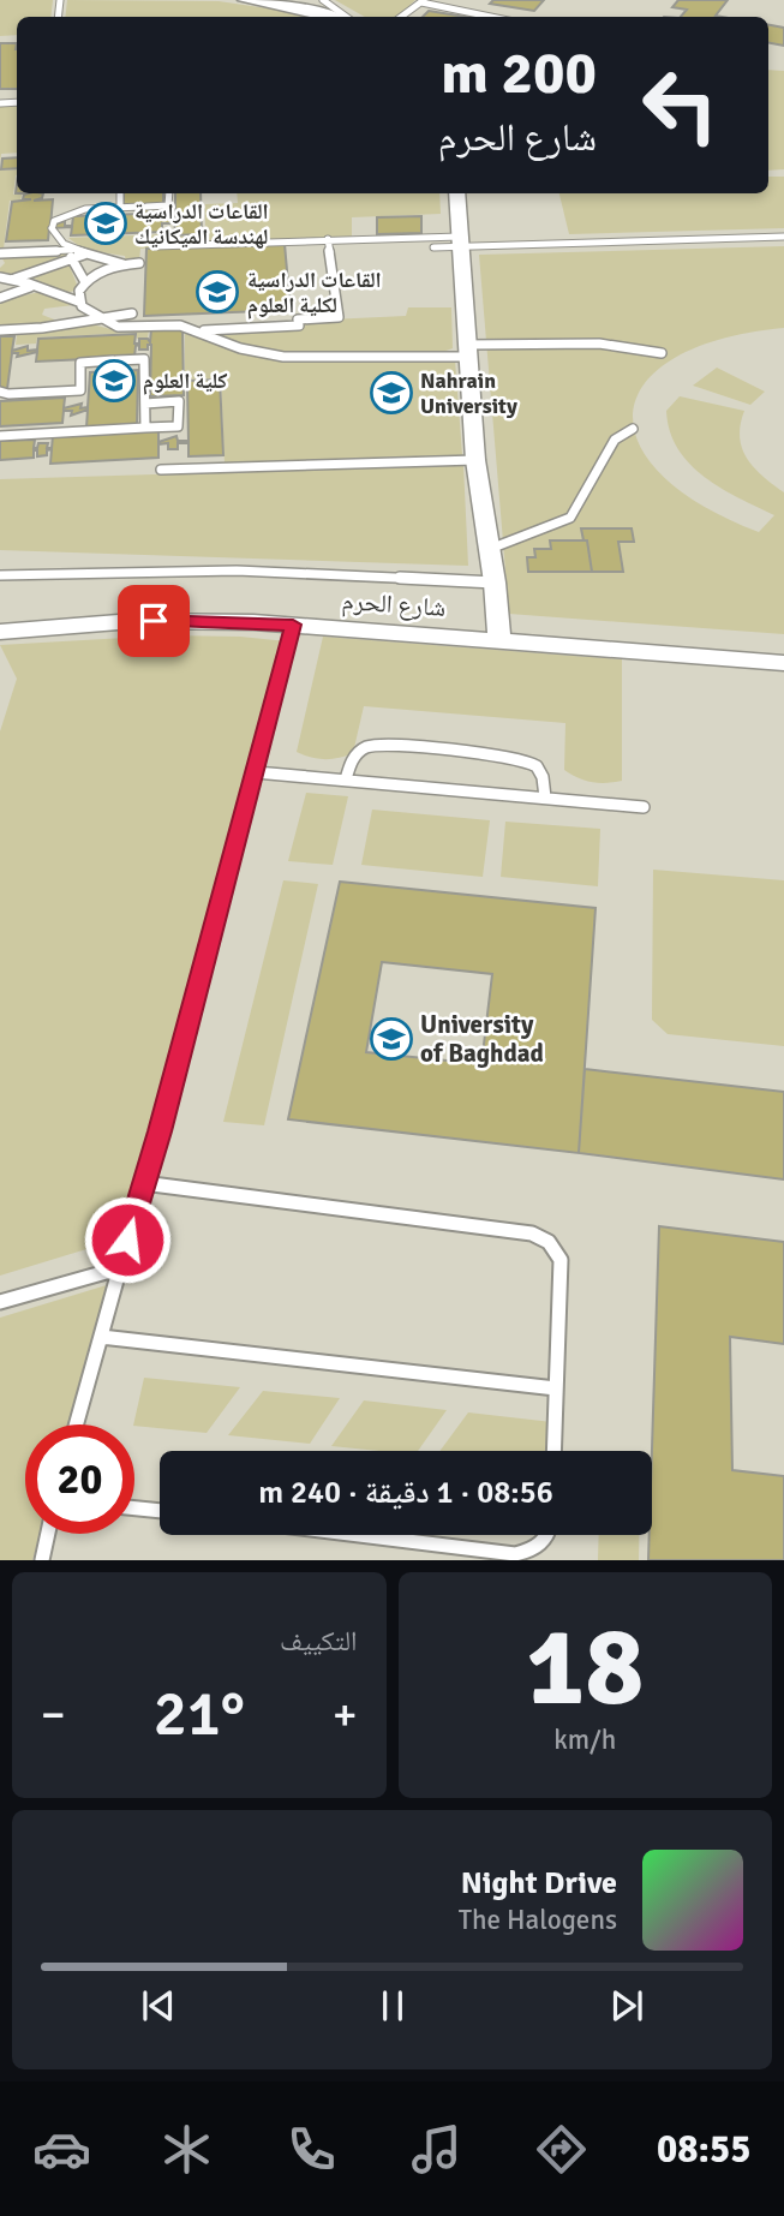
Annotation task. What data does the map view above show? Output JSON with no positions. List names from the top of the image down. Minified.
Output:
{"streets":{"street":["شارع الحرم"]},"places":{"school or university":["القاعات الدراسية لهندسة الميكانيك","القاعات الدراسية لكلية العلوم","كلية العلوم","Nahrain University","University of Baghdad"]},"page":{"turn":["200 m","شارع الحرم"],"limit":"20","trip":"08:56 · 1 دقيقة · 240 m","tile":[["18","km/h"],"التكييف"],"heat":["−","21°","+"],"song":["Night Drive","The Halogens"],"tabs":"08:55"}}
